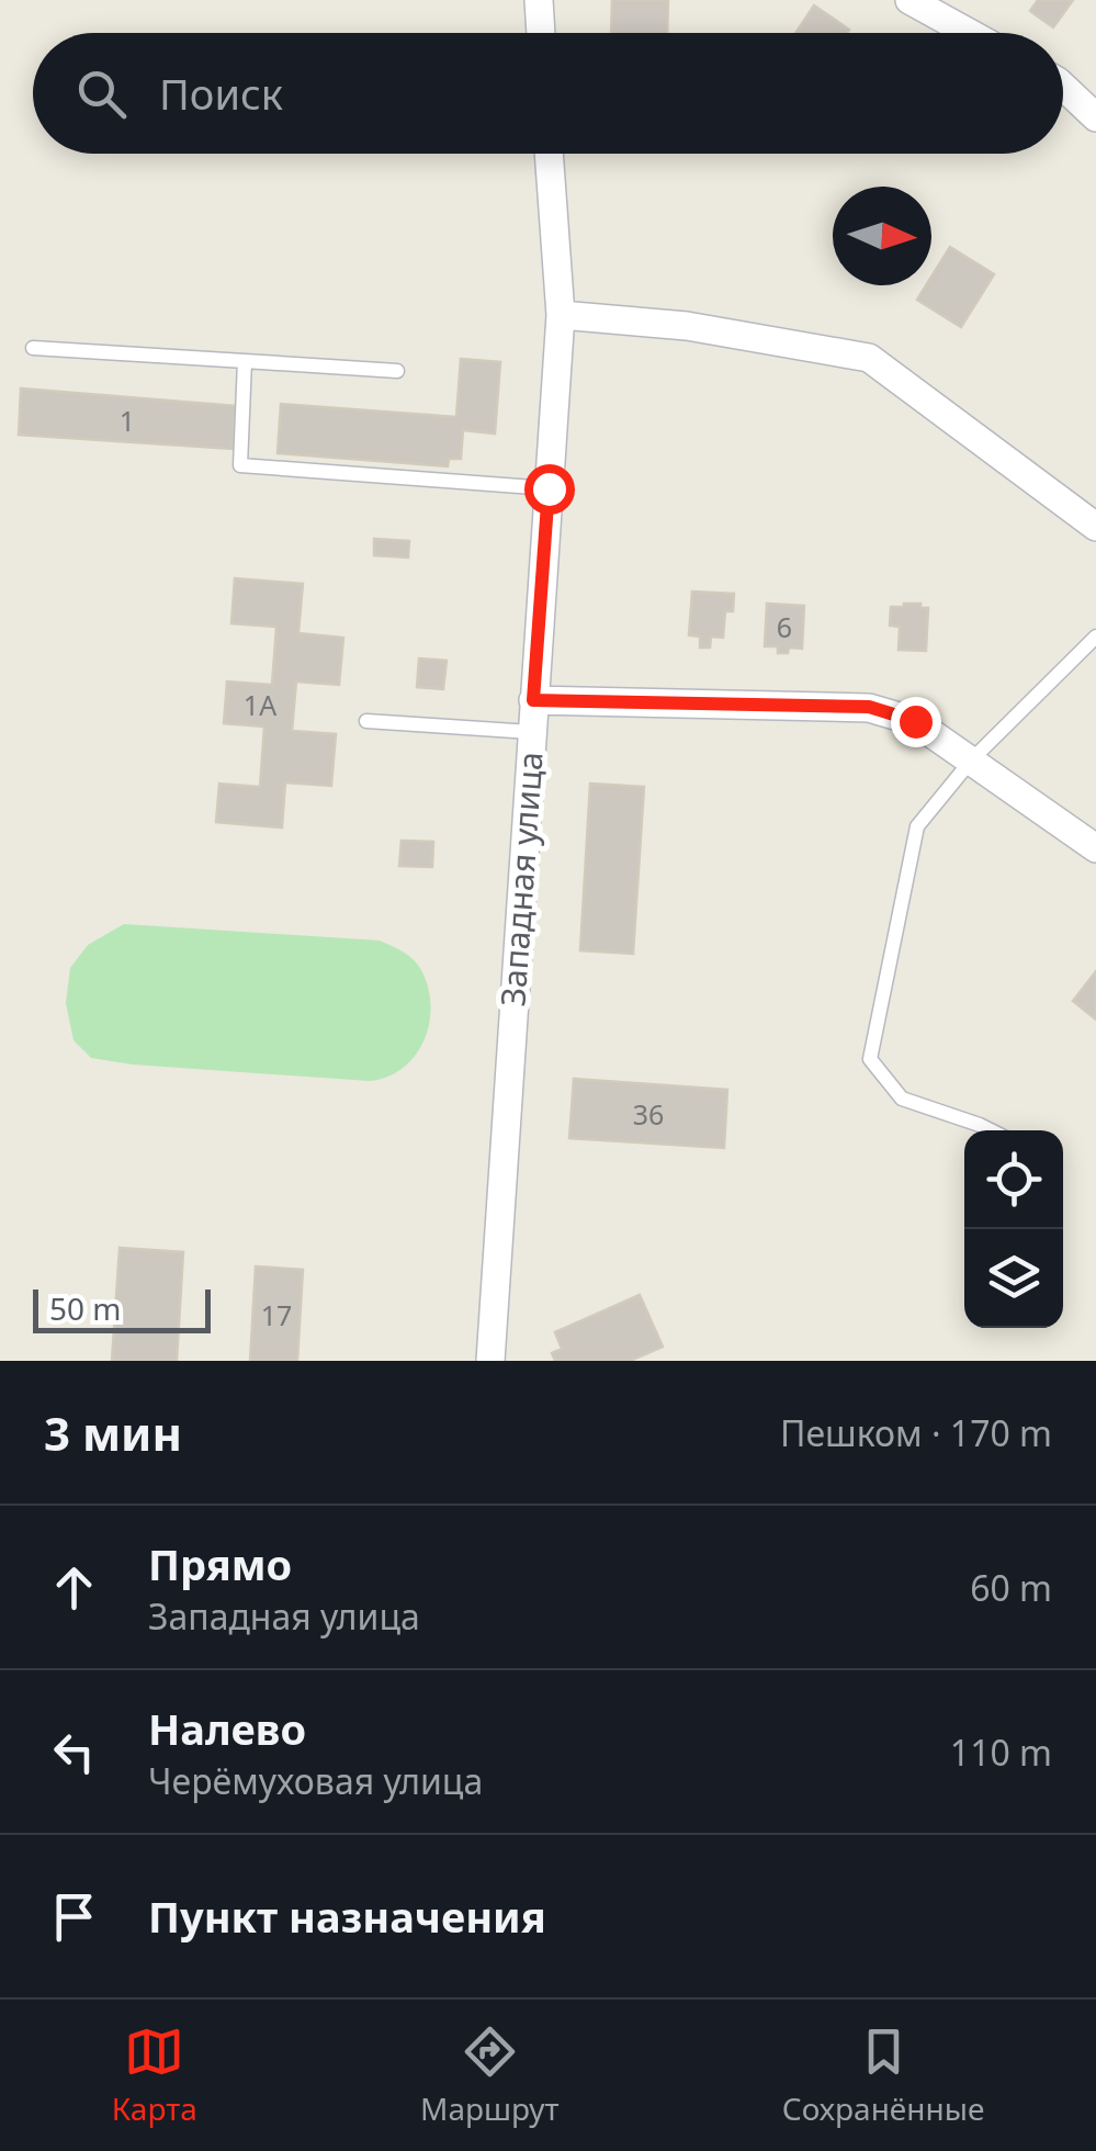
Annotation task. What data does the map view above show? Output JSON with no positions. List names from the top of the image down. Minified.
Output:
{"streets":{"street":["Западная улица"]},"house_numbers":["1","6","1А","36","17"],"scale_bar":"50 m","north":"right","page":{"search":"Поиск","scale":"50 m","heading":["3 мин","Пешком · 170 m"],"list":[["Прямо","Западная улица","60 m"],["Налево","Черёмуховая улица","110 m"],"Пункт назначения"],"nav":["Карта","Маршрут","Сохранённые"]}}
